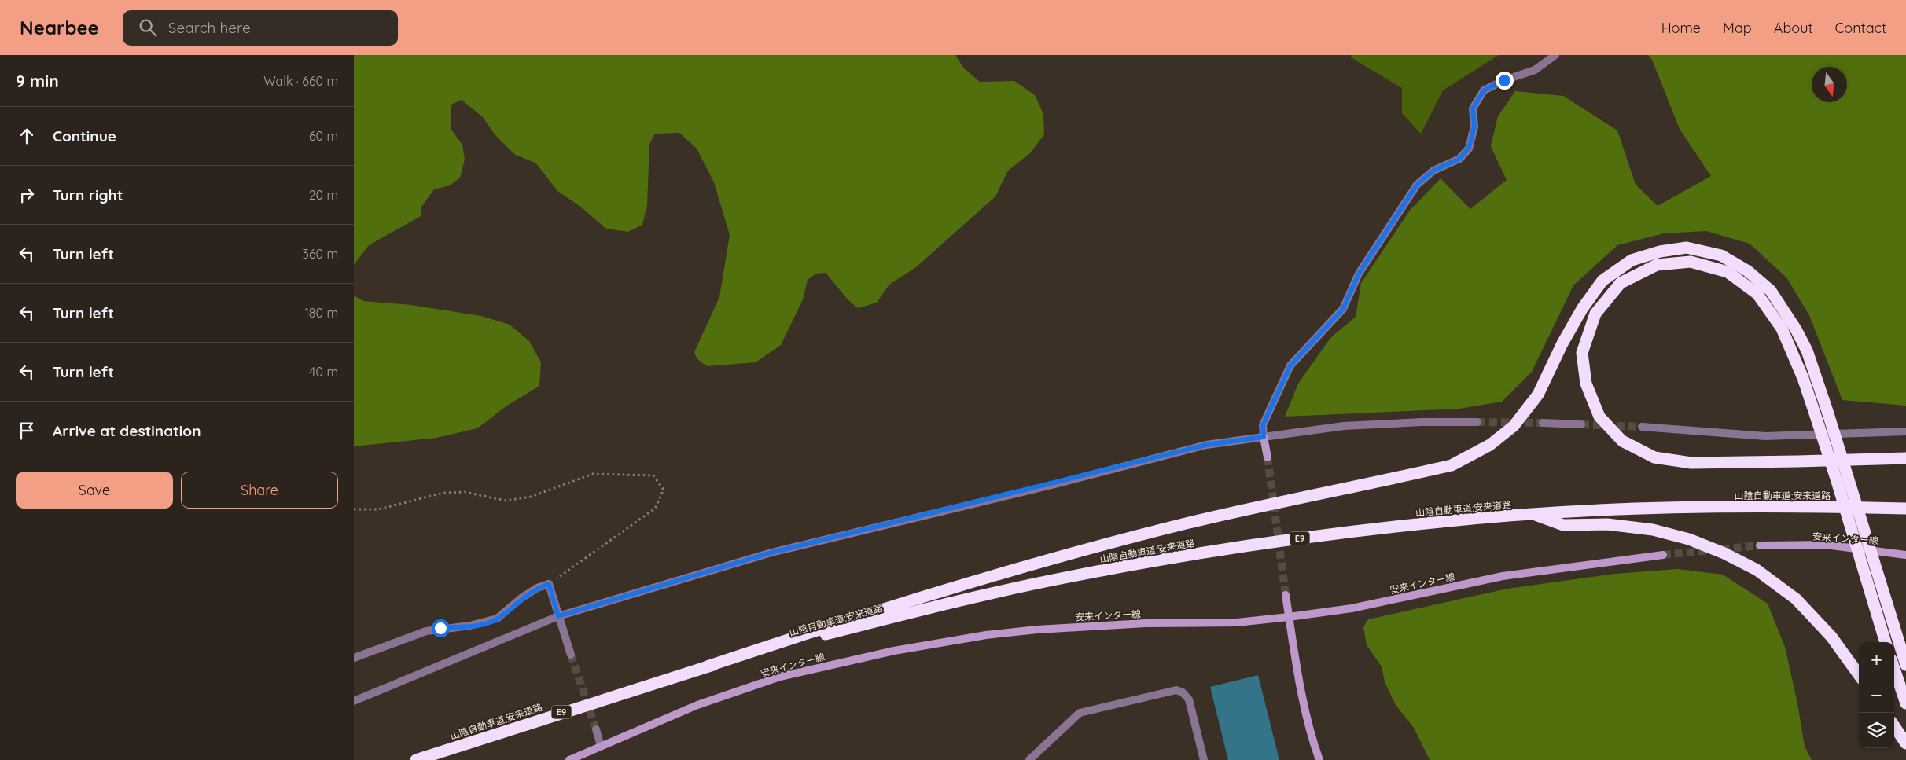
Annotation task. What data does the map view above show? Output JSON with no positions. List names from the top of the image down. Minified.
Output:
{"streets":{"highway":["山陰自動車道;安来道路","E9"],"main road":["安来インター線"]},"north":"bottom","page":{"header":"Nearbee","search":"Search here","nav":["Home","Map","About","Contact"],"heading":["9 min","Walk · 660 m"],"list":[["Continue","60 m"],["Turn right","20 m"],["Turn left","360 m"],["Turn left","180 m"],["Turn left","40 m"],"Arrive at destination"],"buttons":["Save","Share"],"map_buttons":["+","−"]}}
